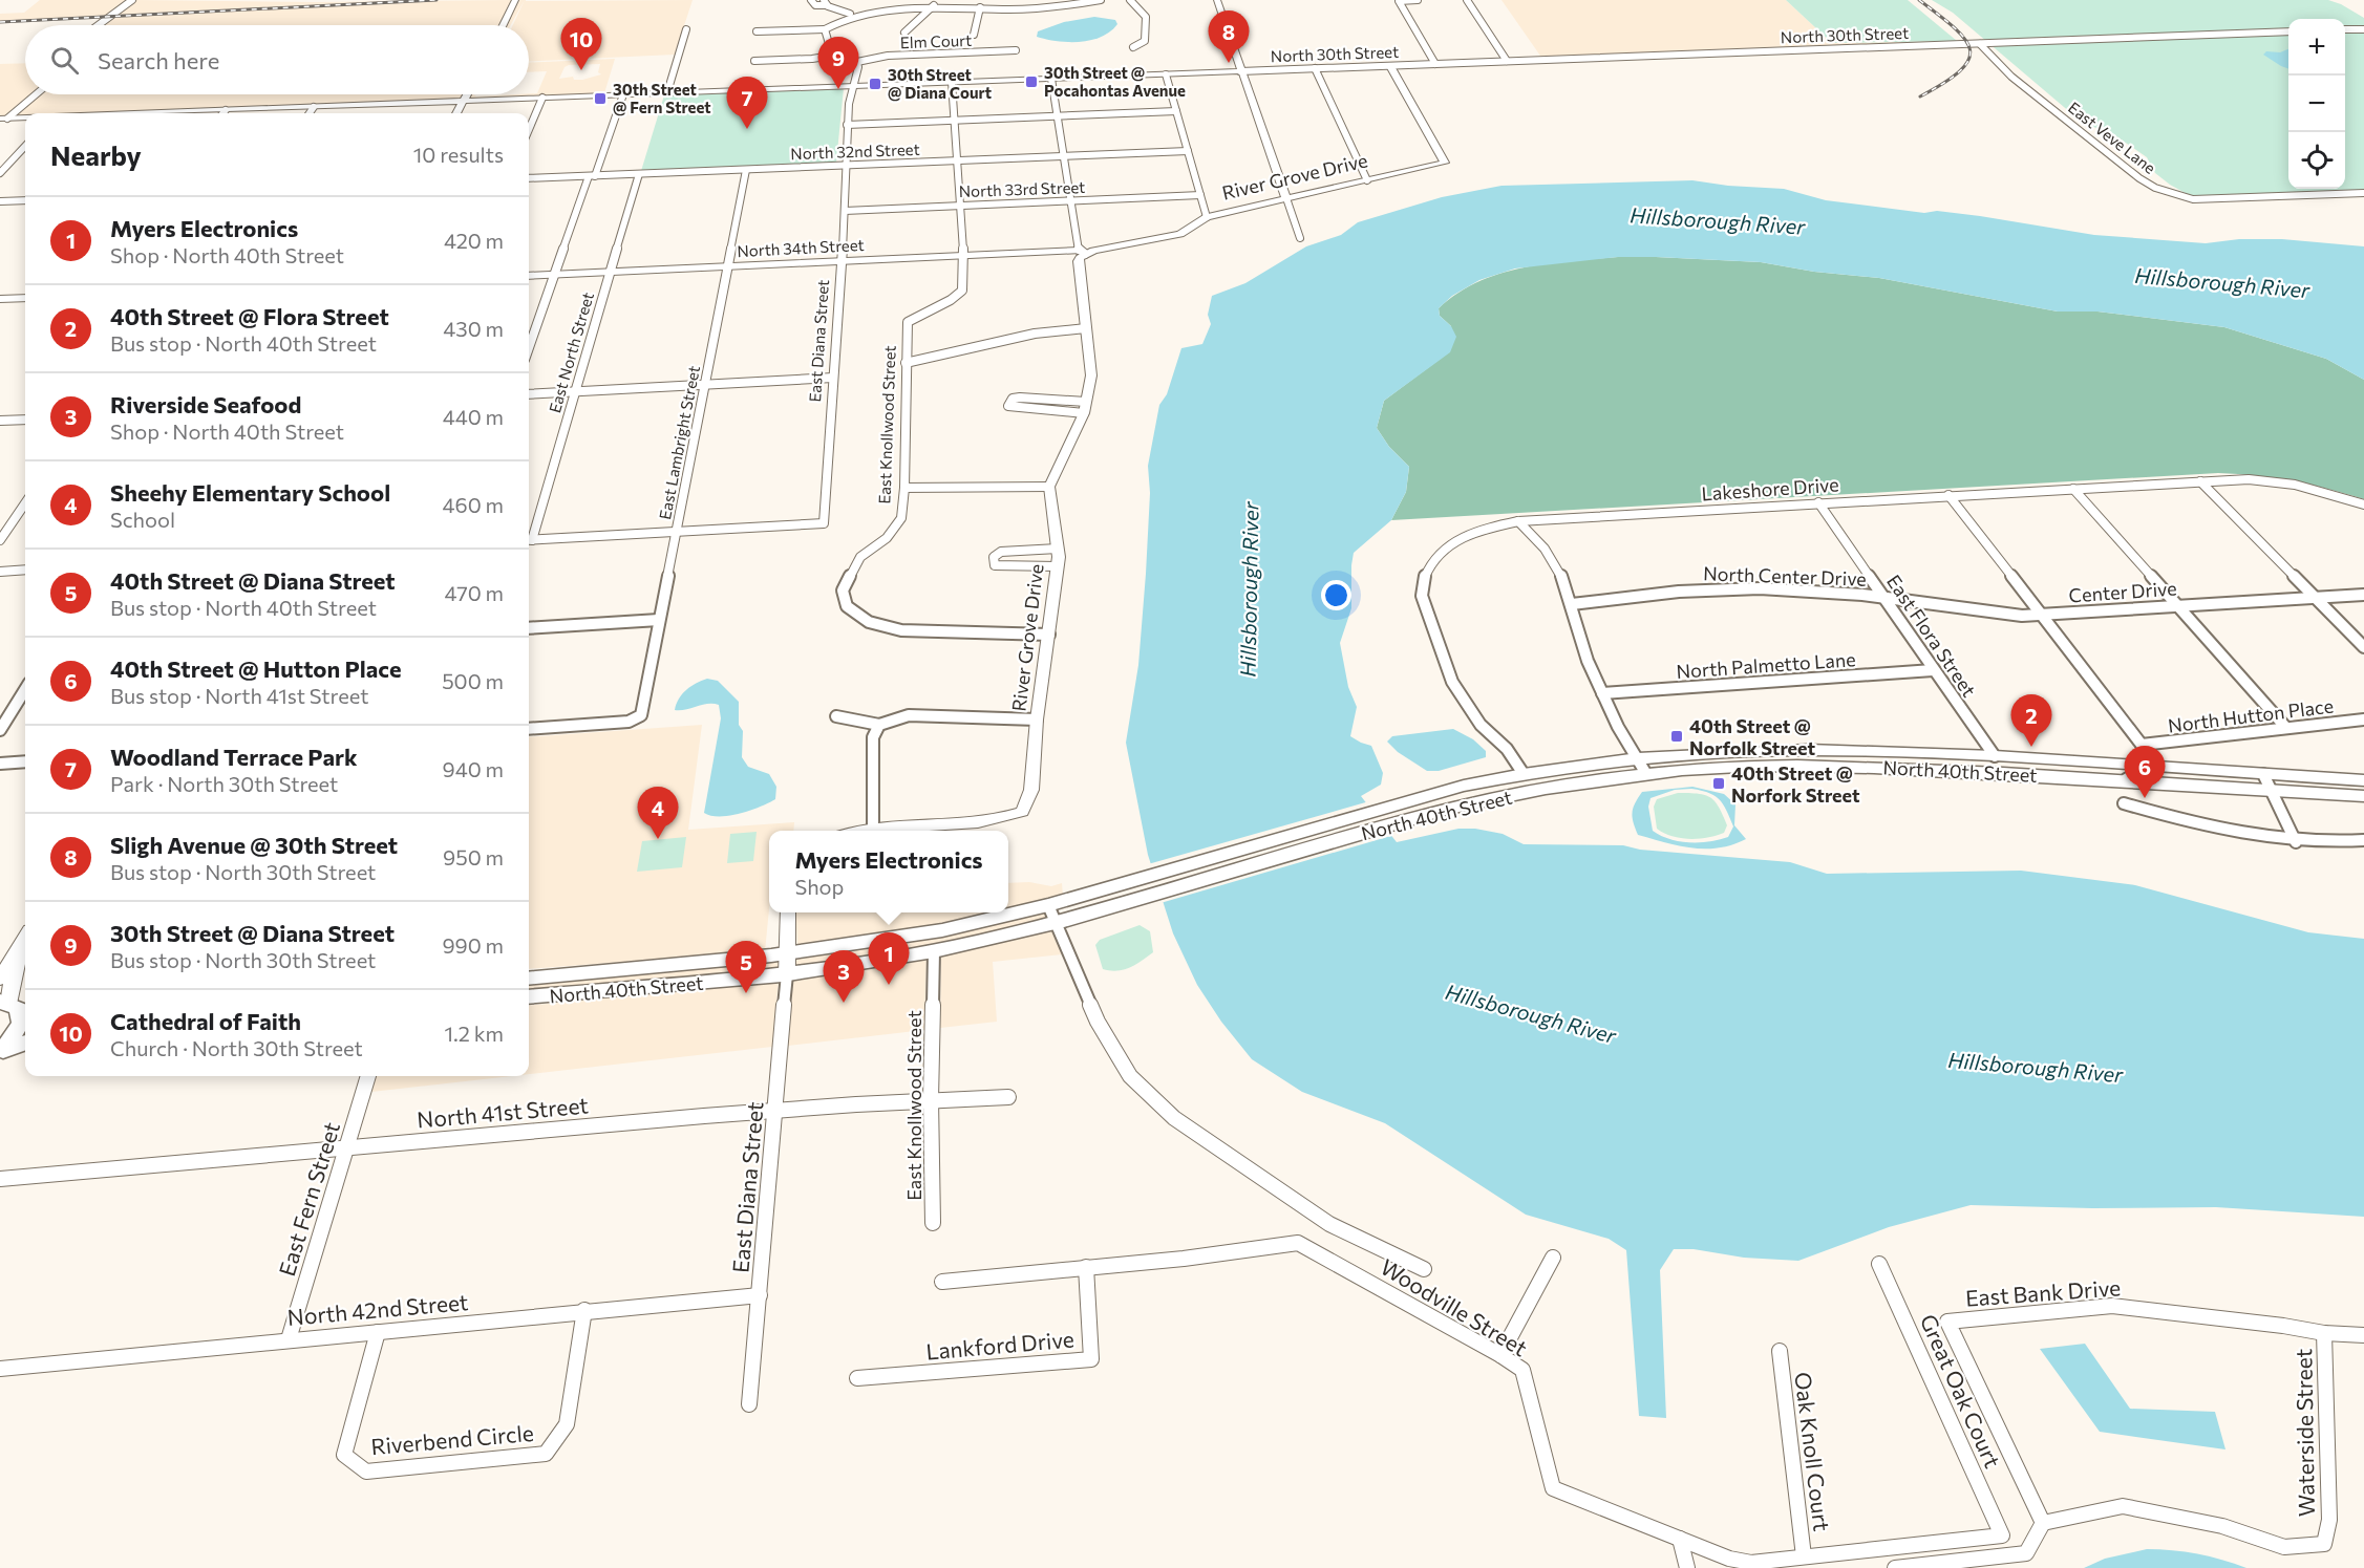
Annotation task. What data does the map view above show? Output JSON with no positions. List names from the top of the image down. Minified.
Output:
{"streets":{"main road":["North 40th Street"],"street":["North 30th Street","Elm Court","East Veve Lane","North 32nd Street","River Grove Drive","North 33rd Street","North 34th Street","East Diana Street","East North Street","East Knollwood Street","East Lambright Street","Lakeshore Drive","North Center Drive","Center Drive","East Flora Street","North Palmetto Lane","North Hutton Place","North 41st Street","East Fern Street","East Bank Drive","Woodville Street","North 42nd Street","Lankford Drive","Great Oak Court","Waterside Street","Riverbend Circle","Oak Knoll Court"]},"crossings":[["North 30th Street","East Veve Lane"],["North 30th Street","River Grove Drive"],["North 30th Street","East Diana Street"],["North 30th Street","East Knollwood Street"],["Elm Court","East Diana Street"],["North 32nd Street","East Diana Street"],["North 32nd Street","East North Street"],["North 32nd Street","East Knollwood Street"],["North 32nd Street","East Lambright Street"],["River Grove Drive","North 34th Street"],["River Grove Drive","East Knollwood Street"],["North 33rd Street","East Diana Street"],["North 33rd Street","East Knollwood Street"],["North 34th Street","East Diana Street"],["North 34th Street","East North Street"],["North 34th Street","East Knollwood Street"],["North 34th Street","East Lambright Street"],["East Diana Street","East Lambright Street"],["East Diana Street","North 40th Street"],["East Diana Street","North 41st Street"],["East Diana Street","North 42nd Street"],["East Knollwood Street","North 40th Street"],["East Knollwood Street","North 41st Street"],["Lakeshore Drive","East Flora Street"],["Lakeshore Drive","North 40th Street"],["North Center Drive","Center Drive"],["North Center Drive","East Flora Street"],["Center Drive","East Flora Street"],["East Flora Street","North Palmetto Lane"],["East Flora Street","North 40th Street"],["North 41st Street","East Fern Street"],["East Fern Street","North 42nd Street"],["East Bank Drive","Waterside Street"],["Woodville Street","Lankford Drive"],["Woodville Street","Great Oak Court"],["Woodville Street","Oak Knoll Court"],["North 42nd Street","Riverbend Circle"]],"water":["Hillsborough River"],"places":{"transit":["30th Street @ Pocahontas Avenue","30th Street @ Diana Court","30th Street @ Fern Street","40th Street @ Norfolk Street","40th Street @ Norfork Street"]},"page":{"pins":["8","10","9","7","2","6","4","1","5","3"],"map_buttons":["+","−"],"search":"Search here","heading":["Nearby","10 results"],"list":[{"mark":"1","name":"Myers Electronics","note":"Shop · North 40th Street","value":"420 m"},{"mark":"2","name":"40th Street @ Flora Street","note":"Bus stop · North 40th Street","value":"430 m"},{"mark":"3","name":"Riverside Seafood","note":"Shop · North 40th Street","value":"440 m"},{"mark":"4","name":"Sheehy Elementary School","note":"School","value":"460 m"},{"mark":"5","name":"40th Street @ Diana Street","note":"Bus stop · North 40th Street","value":"470 m"},{"mark":"6","name":"40th Street @ Hutton Place","note":"Bus stop · North 41st Street","value":"500 m"},{"mark":"7","name":"Woodland Terrace Park","note":"Park · North 30th Street","value":"940 m"},{"mark":"8","name":"Sligh Avenue @ 30th Street","note":"Bus stop · North 30th Street","value":"950 m"},{"mark":"9","name":"30th Street @ Diana Street","note":"Bus stop · North 30th Street","value":"990 m"},{"mark":"10","name":"Cathedral of Faith","note":"Church · North 30th Street","value":"1.2 km"}],"popup":["Myers Electronics","Shop"]}}
